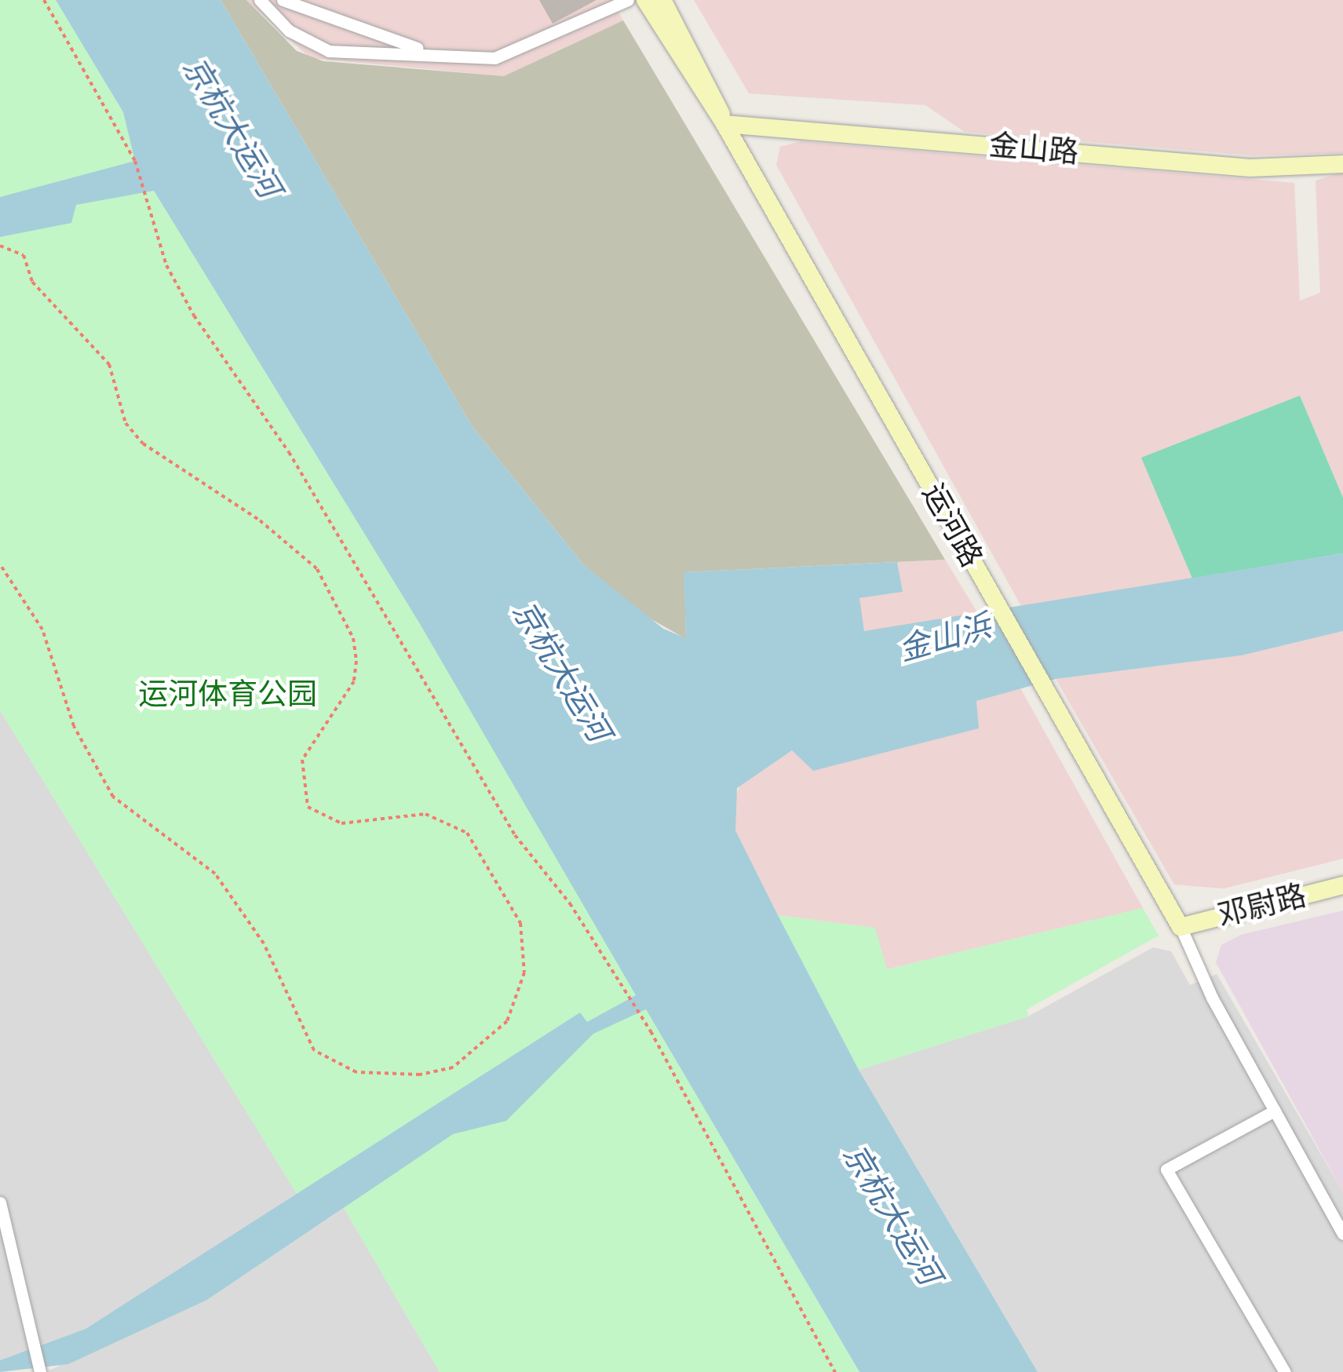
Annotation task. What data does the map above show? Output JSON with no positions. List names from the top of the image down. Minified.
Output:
{"streets":{"street":["金山路","运河路","邓尉路"]},"crossings":[["金山路","运河路"],["运河路","邓尉路"]],"water":["京杭大运河","金山浜"],"parks":["运河体育公园"]}
